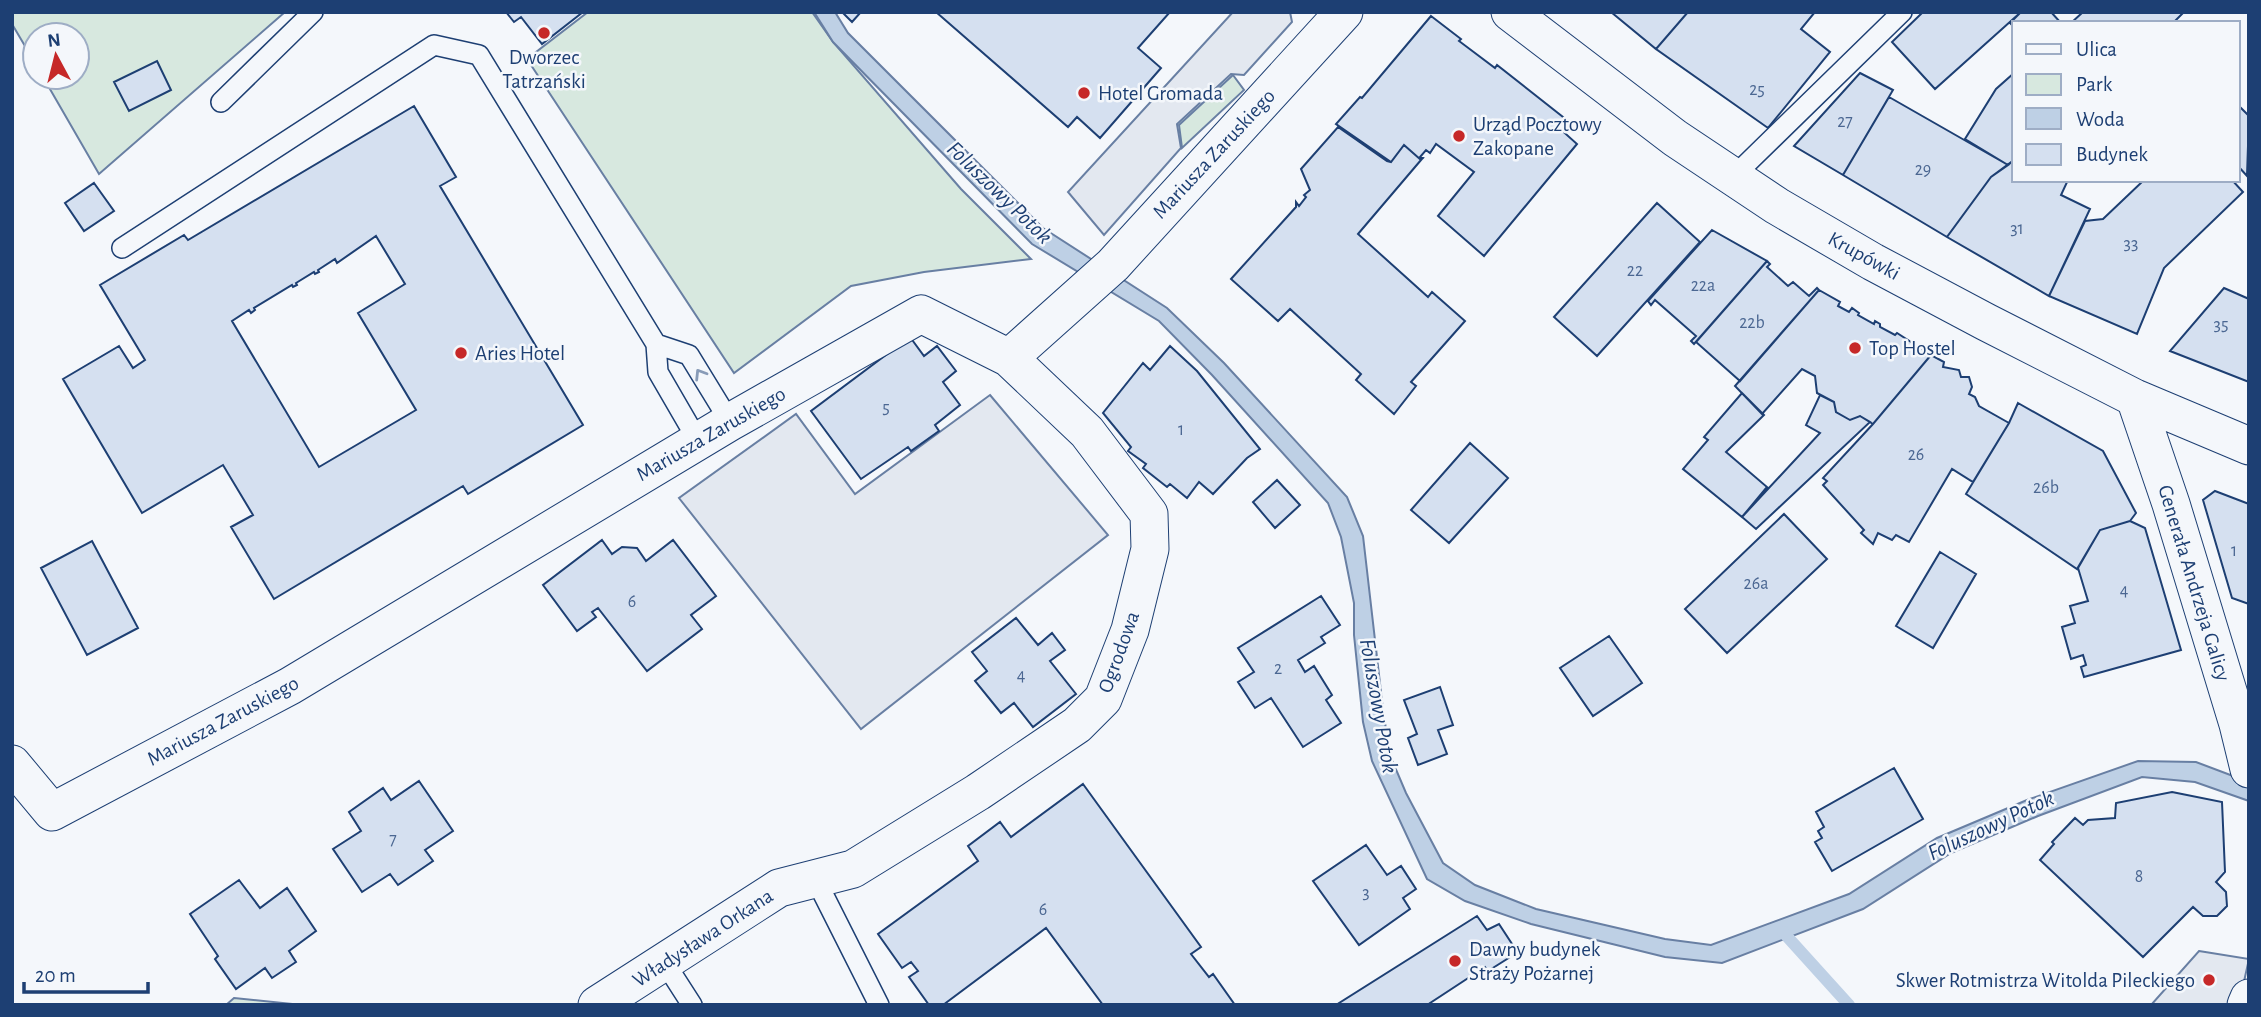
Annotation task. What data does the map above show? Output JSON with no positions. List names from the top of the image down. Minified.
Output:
{"streets":{"street":["Mariusza Zaruskiego","Krupówki","Generała Andrzeja Galicy","Ogrodowa","Władysława Orkana"]},"crossings":[["Mariusza Zaruskiego","Ogrodowa"],["Krupówki","Generała Andrzeja Galicy"],["Ogrodowa","Władysława Orkana"]],"water":["Foluszowy Potok"],"places":["Dworzec Tatrzański","Hotel Gromada","Urząd Pocztowy Zakopane","Top Hostel","Aries Hotel","Dawny budynek Straży Pożarnej","Skwer Rotmistrza Witolda Pileckiego"],"house_numbers":["25","27","29","31","33","22","22a","22b","35","5","1","26","26b","1","26a","4","6","2","4","7","8","3","6"],"legend":["Ulica","Park","Woda","Budynek"],"scale_bar":"20 m","north":"top"}
